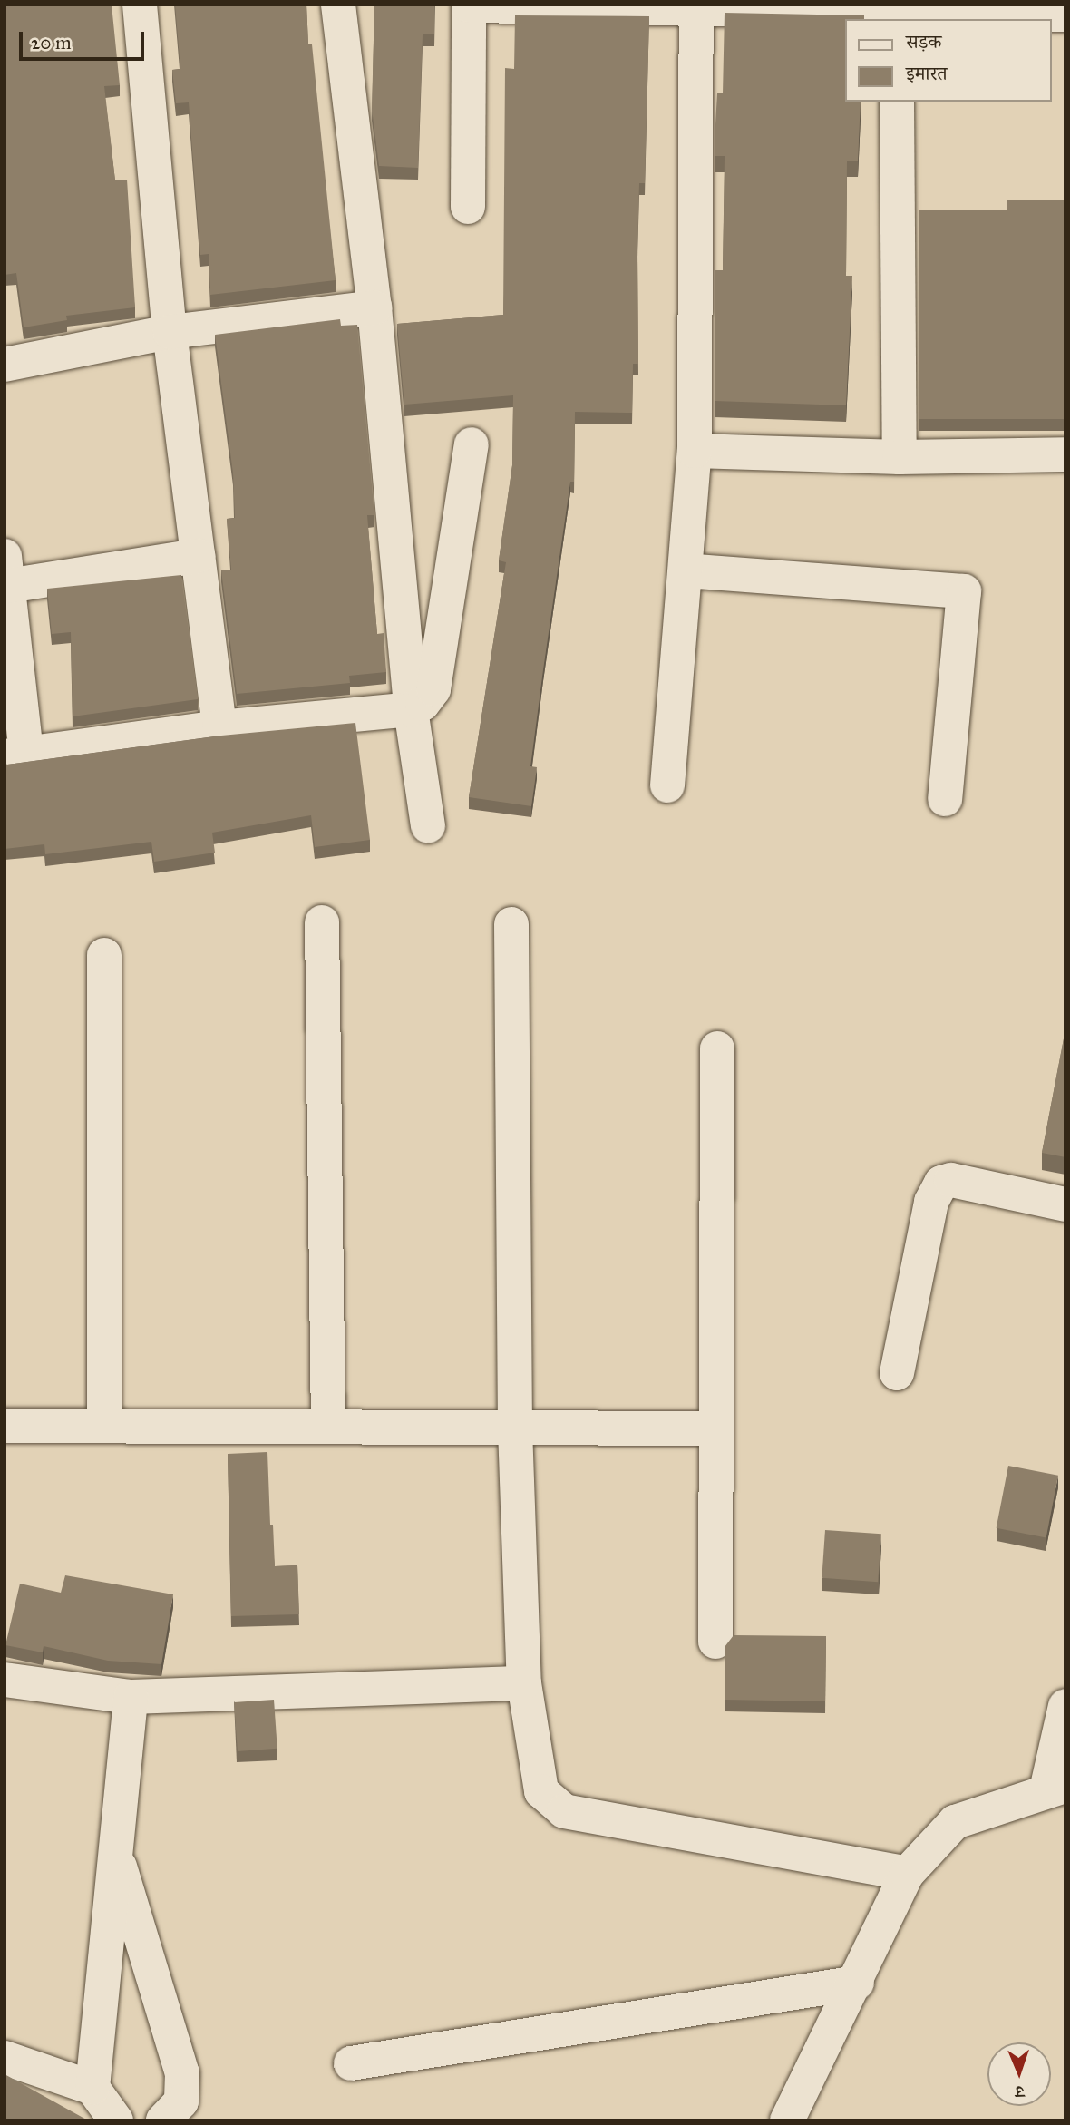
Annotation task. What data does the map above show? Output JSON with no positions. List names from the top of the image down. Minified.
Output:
{"legend":["सड़क","इमारत"],"scale_bar":"20 m","north":"bottom"}
